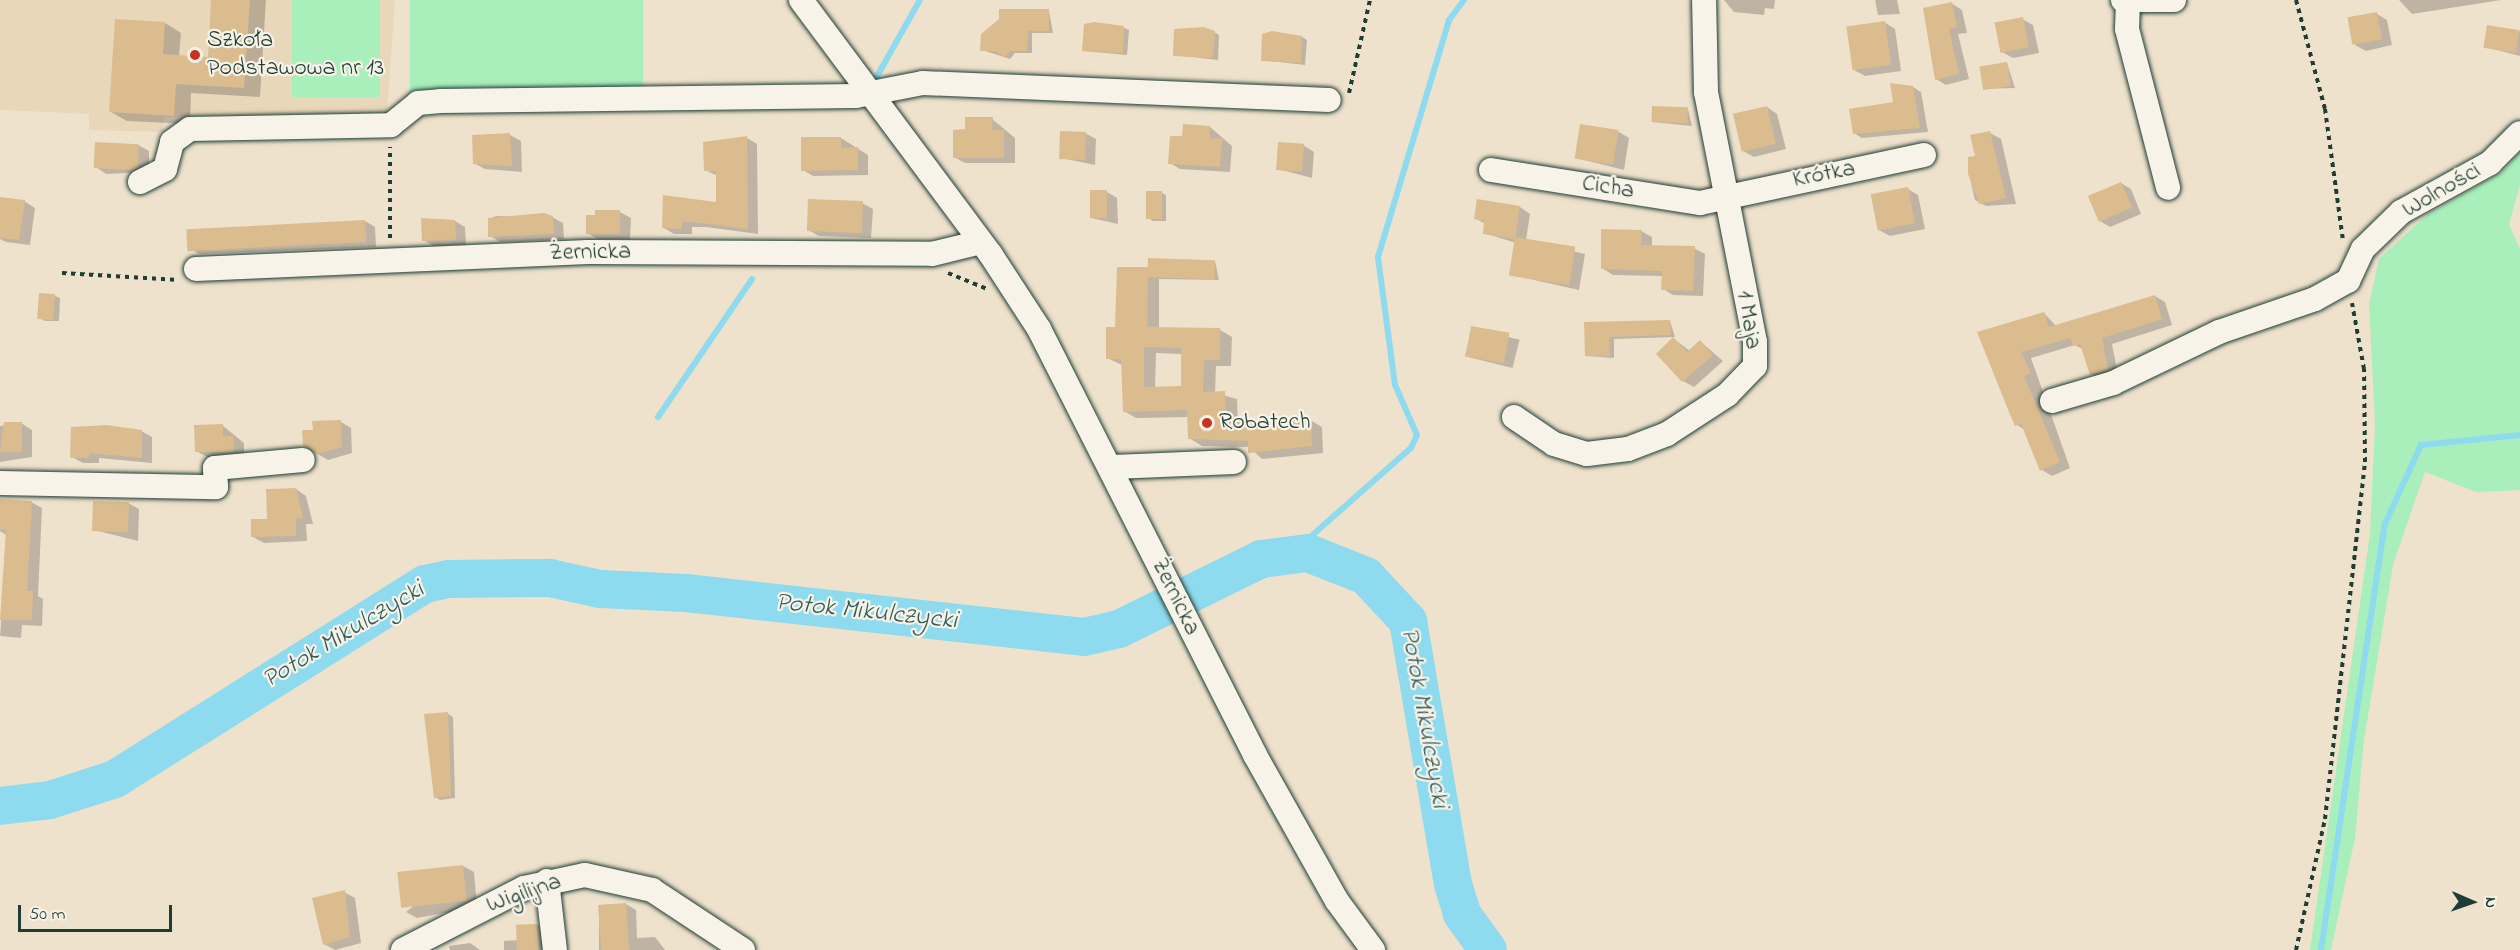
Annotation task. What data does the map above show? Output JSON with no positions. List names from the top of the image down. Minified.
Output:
{"streets":{"street":["Krótka","Cicha","Wolności","Żernicka","1 Maja","Wigilijna"]},"crossings":[["Krótka","Cicha"],["Krótka","1 Maja"],["Cicha","1 Maja"]],"water":["Potok Mikulczycki"],"places":["Szkoła Podstawowa nr 13","Robatech"],"scale_bar":"50 m","north":"right"}
